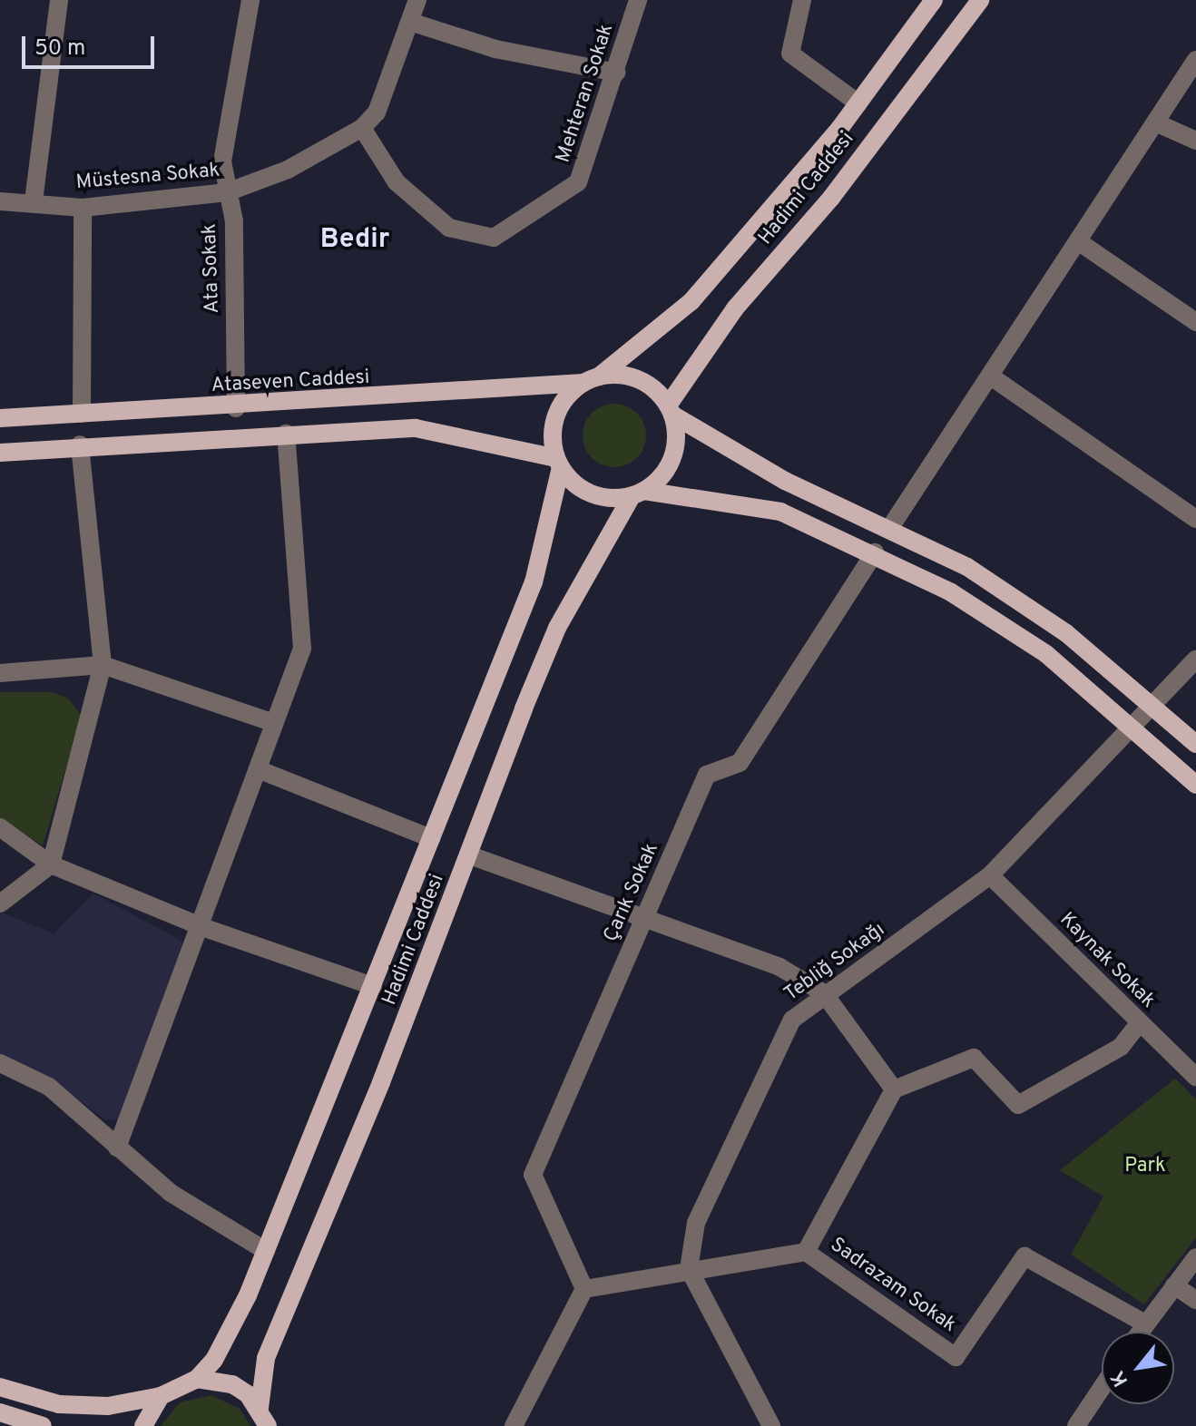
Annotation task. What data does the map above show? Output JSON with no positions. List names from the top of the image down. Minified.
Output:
{"streets":{"main road":["Hadimi Caddesi","Ataseven Caddesi"],"street":["Mehteran Sokak","Müstesna Sokak","Ata Sokak","Çarık Sokak","Kaynak Sokak","Tebliğ Sokağı","Sadrazam Sokak"]},"crossings":[["Mehteran Sokak","Müstesna Sokak"],["Müstesna Sokak","Ata Sokak"],["Hadimi Caddesi","Ataseven Caddesi"],["Ata Sokak","Ataseven Caddesi"],["Kaynak Sokak","Tebliğ Sokağı"]],"districts":["Bedir"],"parks":["Park"],"scale_bar":"50 m","north":"bottom left"}
